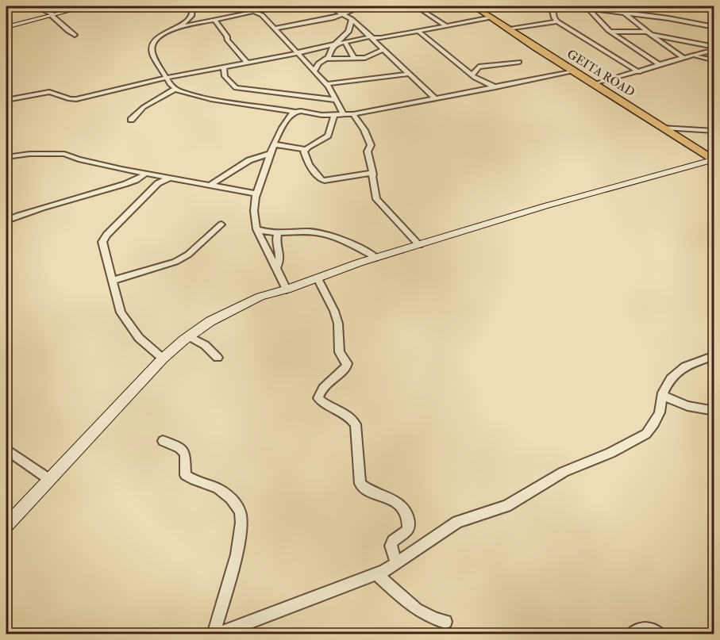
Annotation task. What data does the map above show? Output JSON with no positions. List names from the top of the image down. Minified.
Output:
{"streets":{"highway":["GEITA ROAD"]}}
